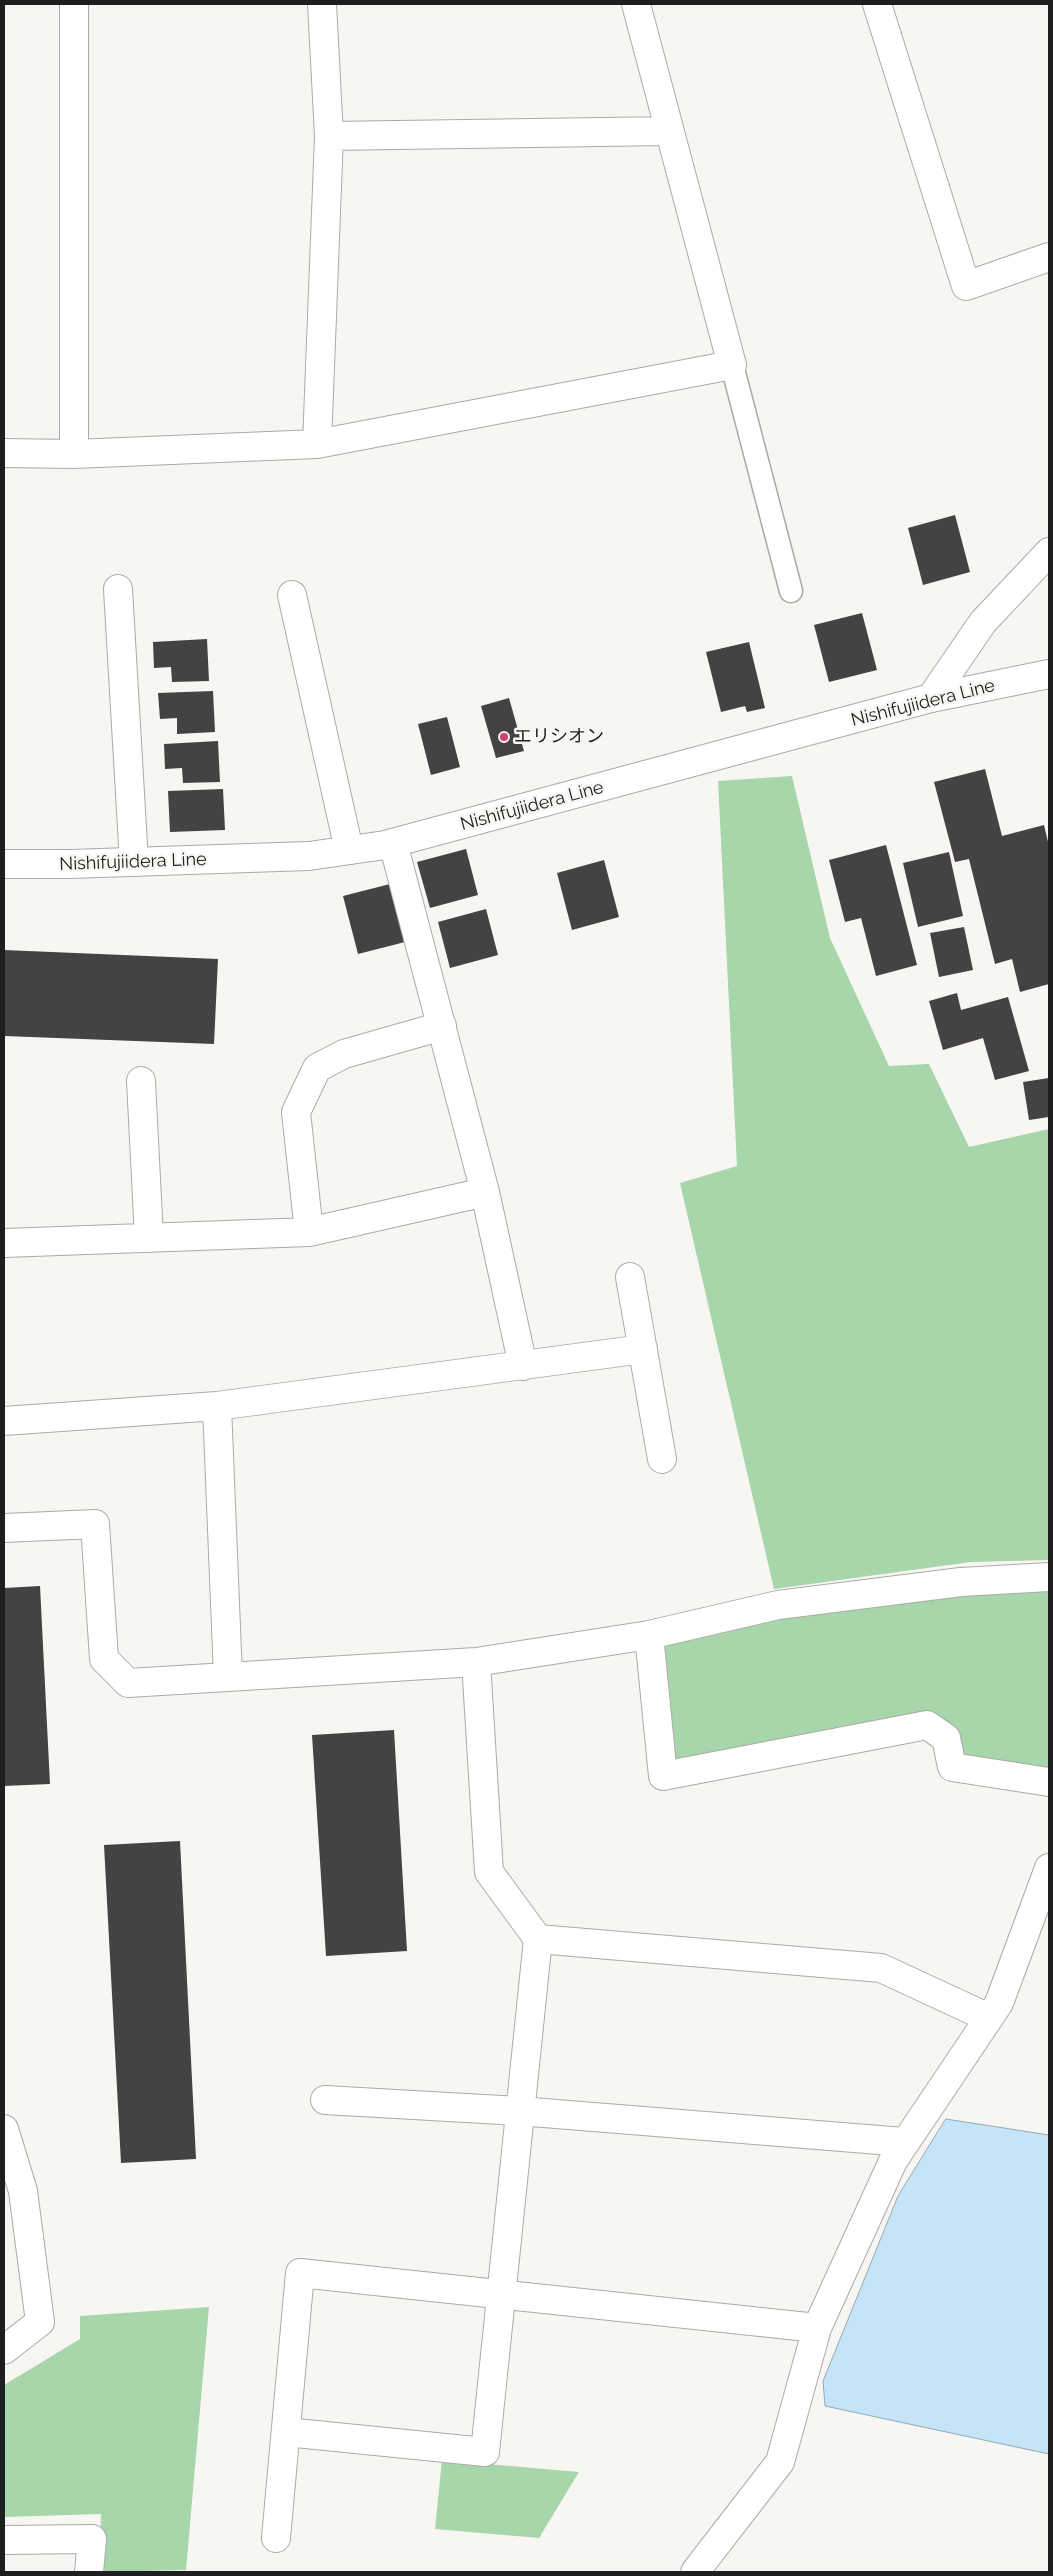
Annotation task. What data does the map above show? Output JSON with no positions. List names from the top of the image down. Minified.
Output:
{"streets":{"street":["Nishifujiidera Line"]},"places":["エリシオン"]}
